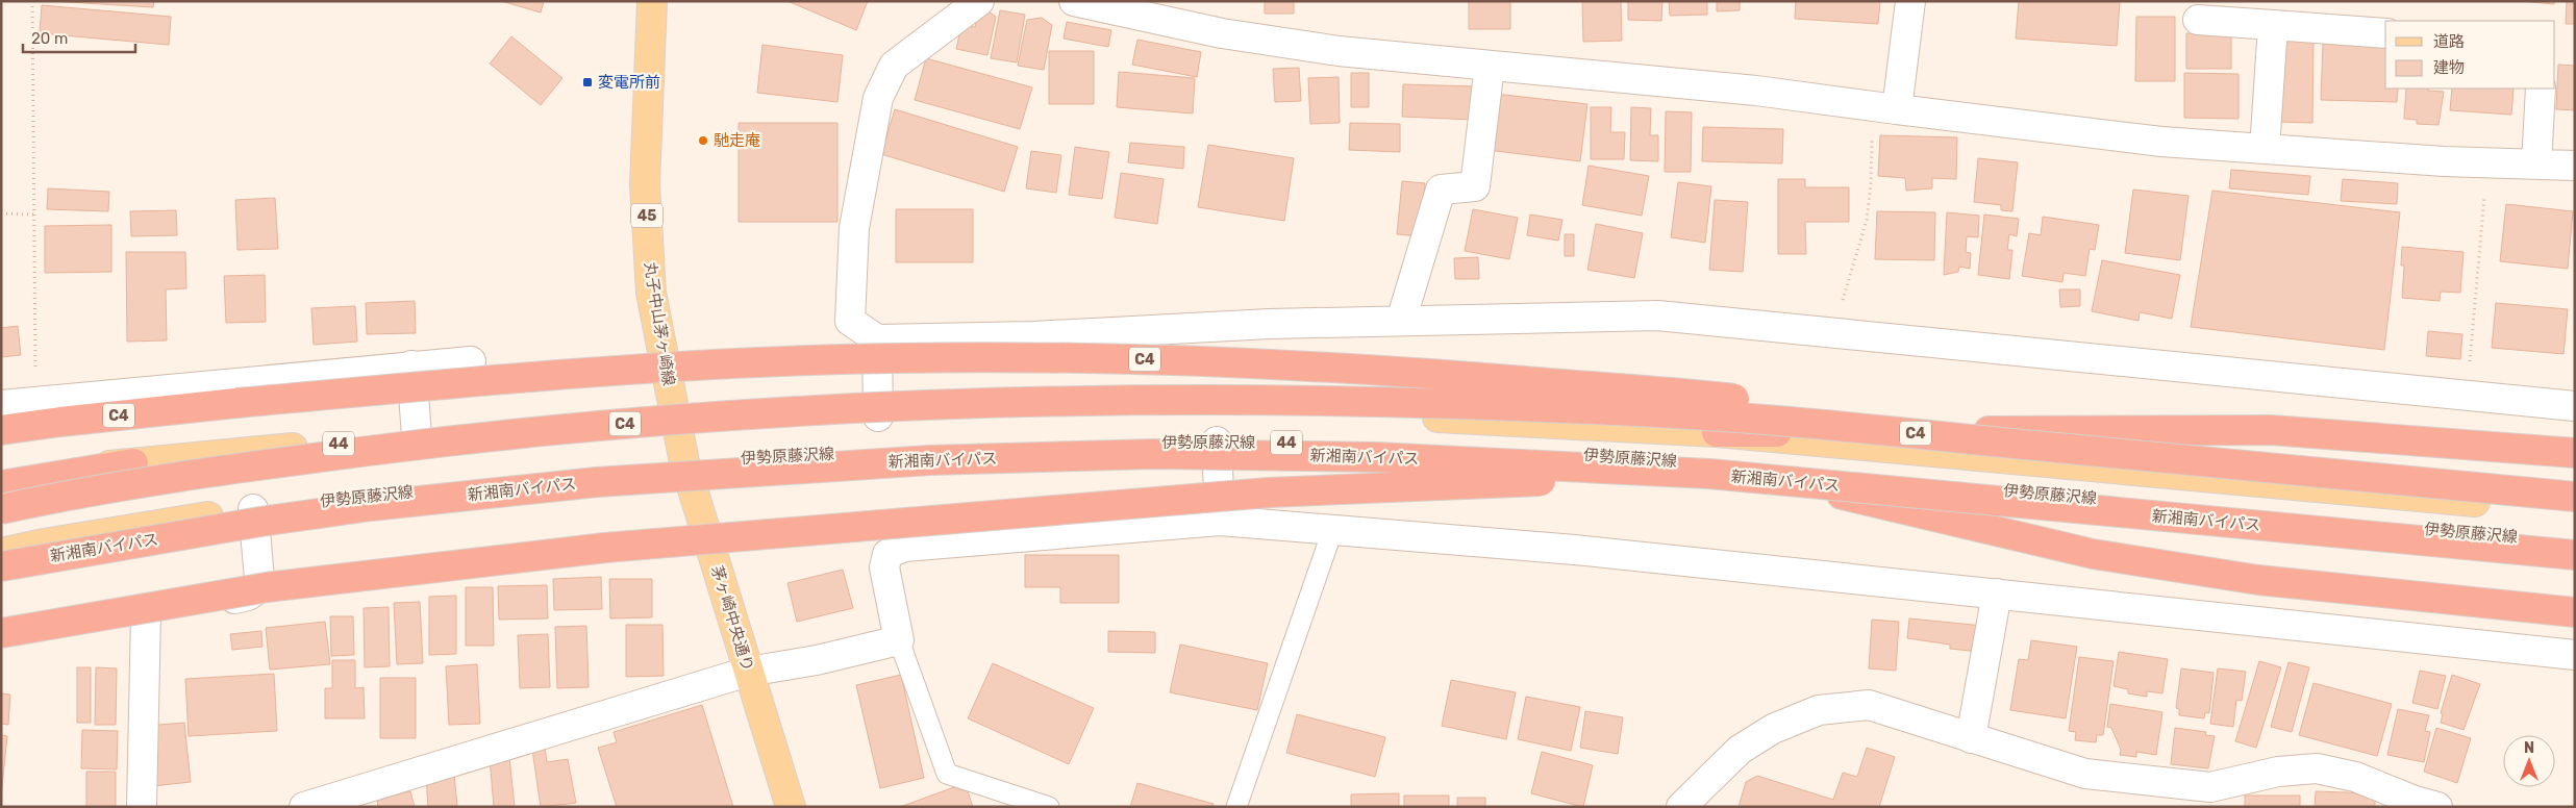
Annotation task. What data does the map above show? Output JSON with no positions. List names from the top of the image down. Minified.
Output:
{"streets":{"highway":["C4","新湘南バイパス"],"main road":["45","丸子中山茅ヶ崎線","伊勢原藤沢線","44","茅ヶ崎中央通り"]},"crossings":[["丸子中山茅ヶ崎線","伊勢原藤沢線"],["丸子中山茅ヶ崎線","茅ヶ崎中央通り"],["伊勢原藤沢線","新湘南バイパス"],["伊勢原藤沢線","茅ヶ崎中央通り"]],"places":{"transit":["変電所前"],"other":["馳走庵"]},"legend":["道路","建物"],"scale_bar":"20 m","north":"top"}
